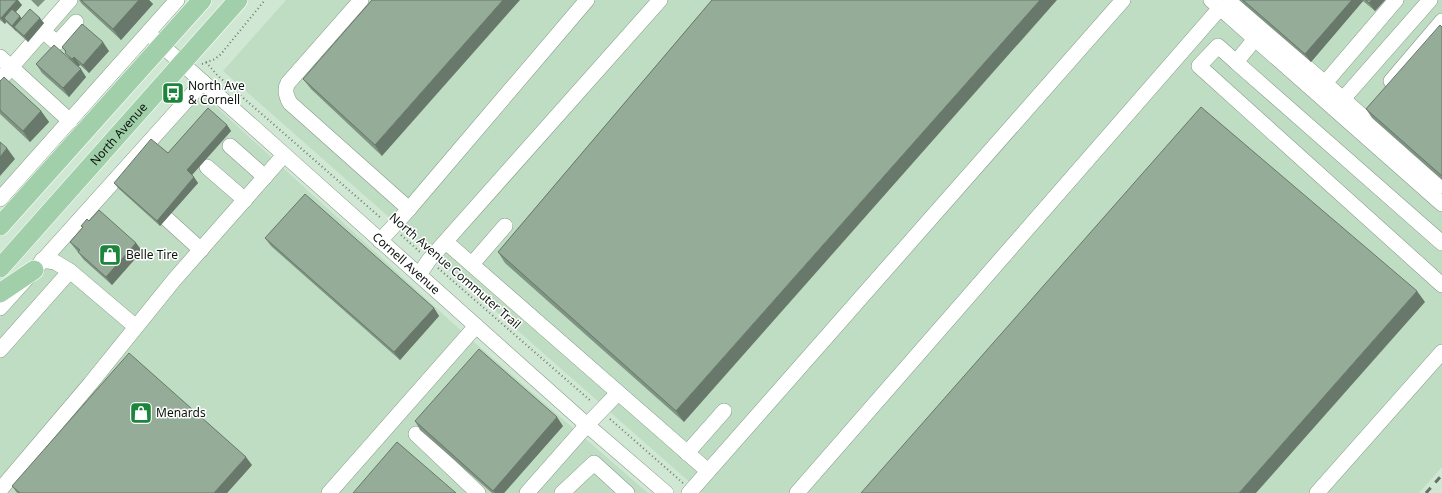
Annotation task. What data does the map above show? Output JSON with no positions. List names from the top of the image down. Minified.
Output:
{"streets":{"main road":["North Avenue"],"street":["Cornell Avenue"],"path":["North Avenue Commuter Trail"]},"crossings":[["North Avenue","Cornell Avenue"]],"places":{"bus stop":["North Ave & Cornell"],"shop":["Belle Tire","Menards"]}}
